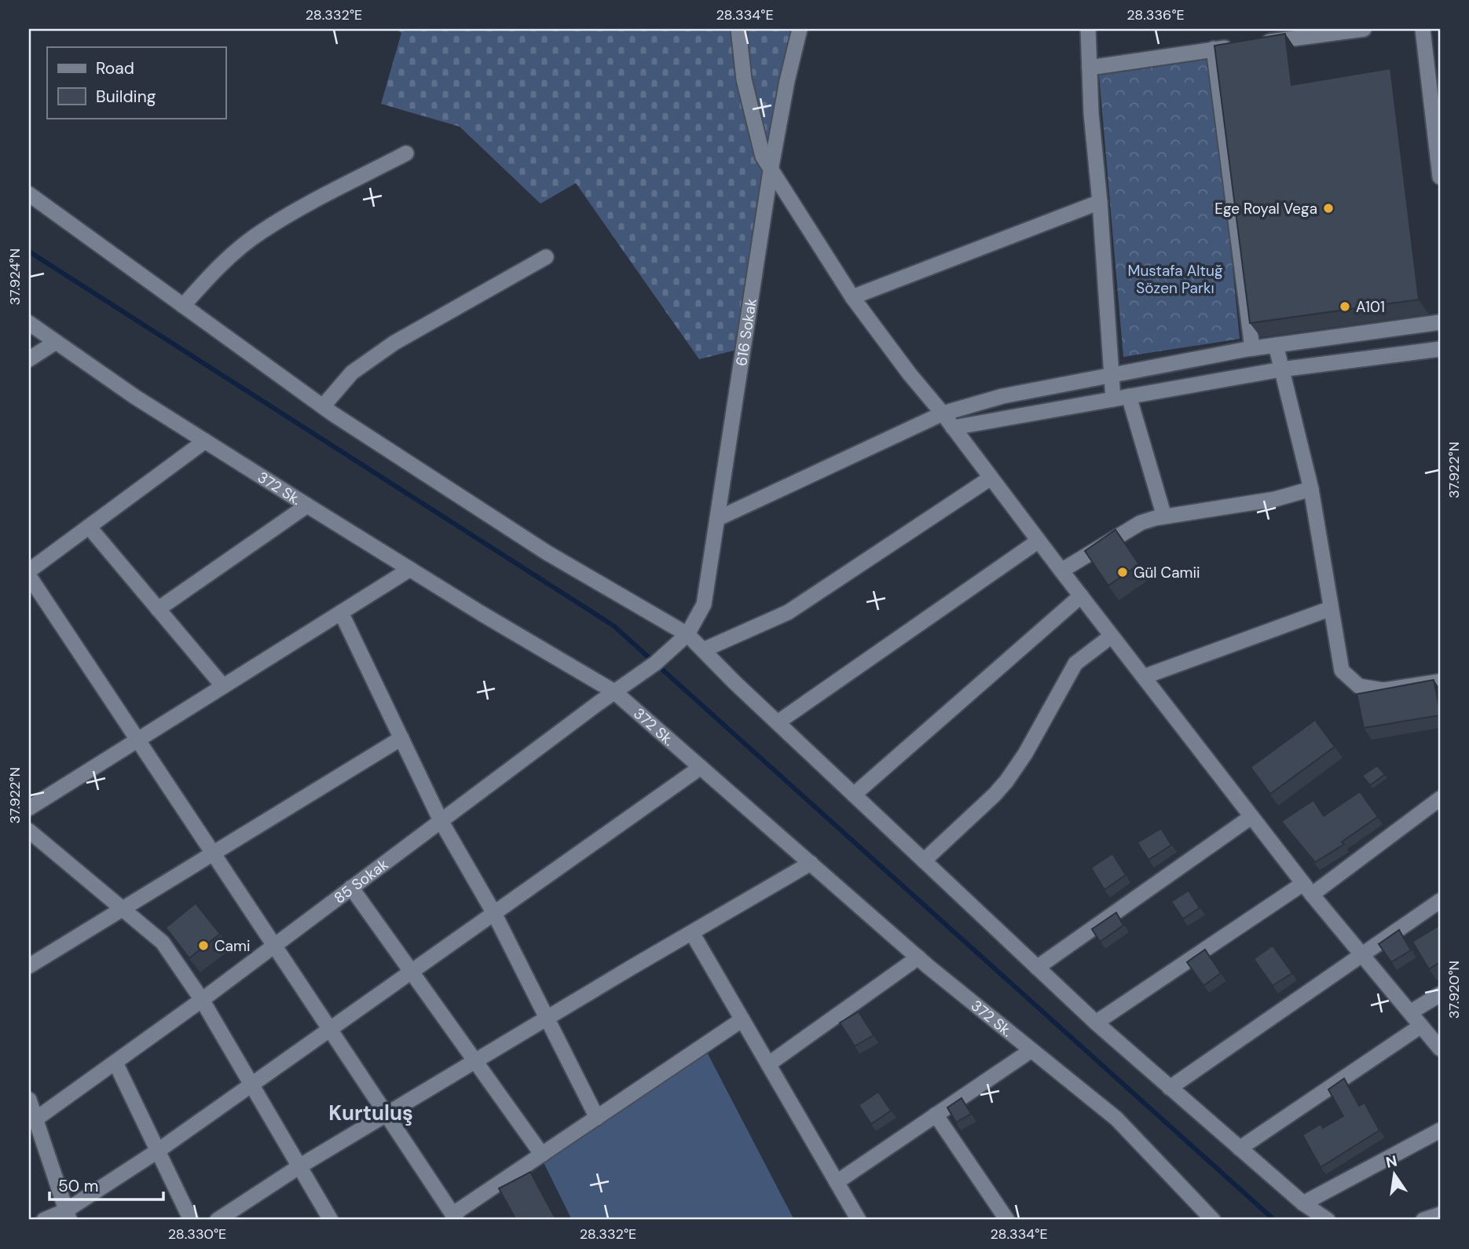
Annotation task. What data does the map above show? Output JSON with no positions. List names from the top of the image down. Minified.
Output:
{"streets":{"street":["616 Sokak","372 Sk.","85 Sokak"]},"crossings":[["616 Sokak","85 Sokak"],["372 Sk.","85 Sokak"]],"districts":["Kurtuluş"],"parks":["Mustafa Altuğ Sözen Parkı"],"places":["Ege Royal Vega","A101","Gül Camii","Cami"],"legend":["Road","Building"],"scale_bar":"50 m","north":"top","coordinates":["28.332°E","28.334°E","28.336°E","37.924°N","37.922°N","37.920°N","28.330°E"]}
